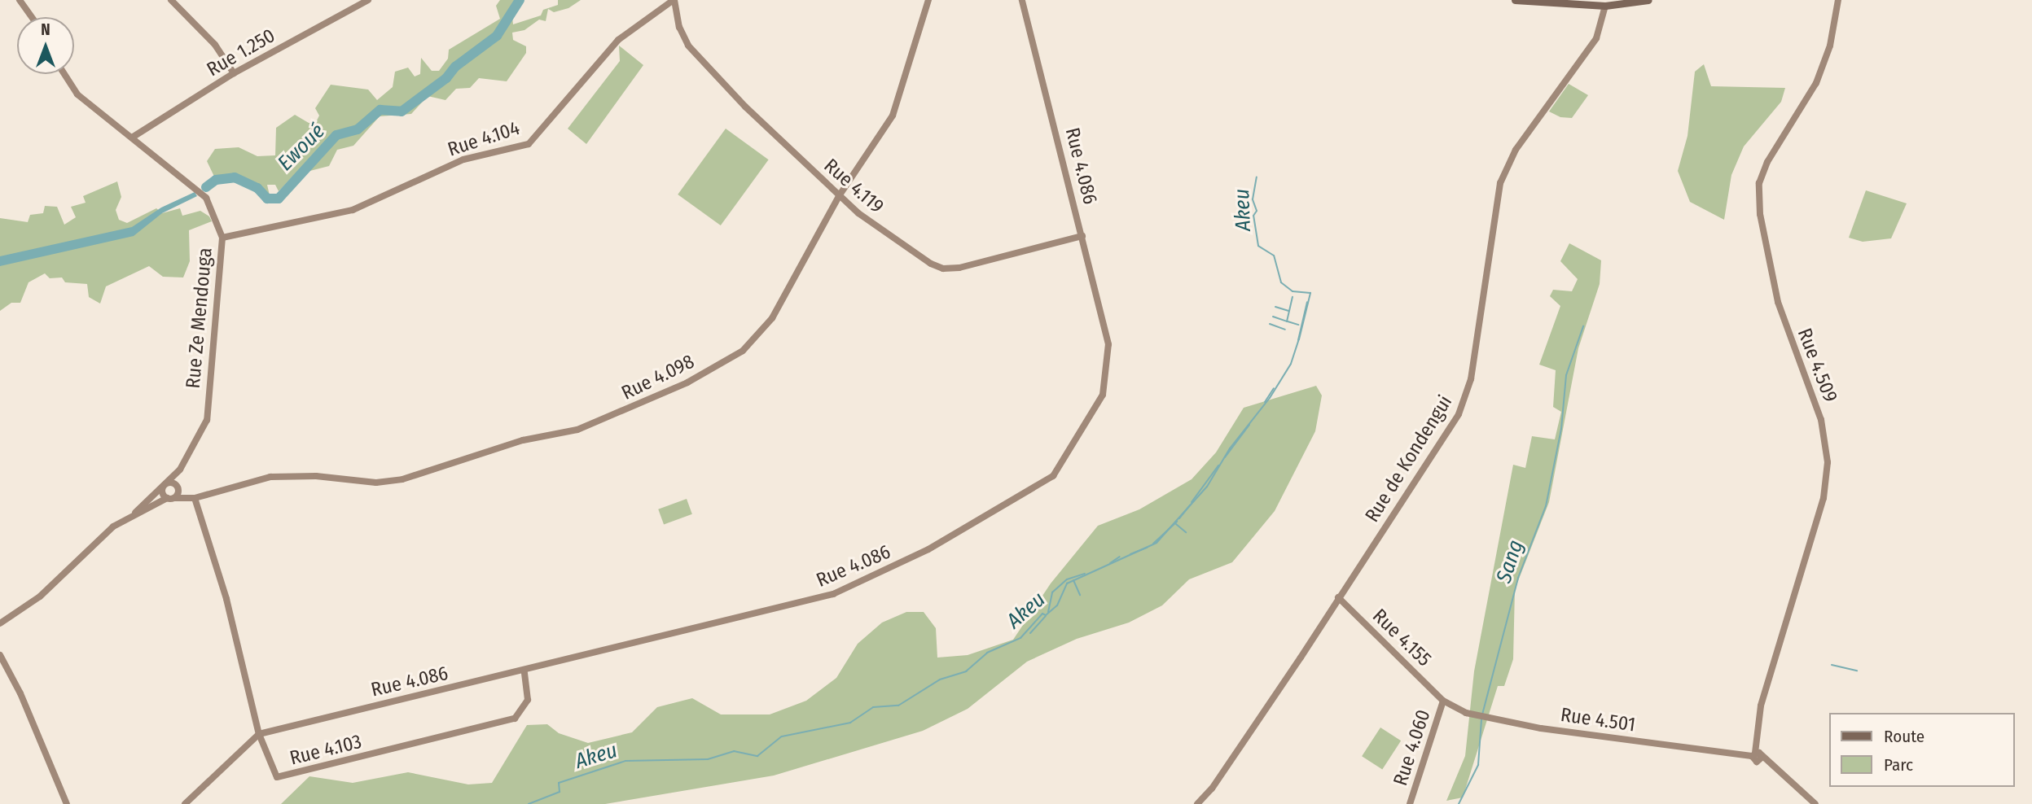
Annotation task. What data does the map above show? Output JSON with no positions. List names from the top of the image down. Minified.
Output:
{"streets":{"street":["Rue 1.250","Rue 4.104","Rue 4.086","Rue 4.119","Rue Ze Mendouga","Rue 4.509","Rue 4.098","Rue de Kondengui","Rue 4.155","Rue 4.501","Rue 4.060","Rue 4.103"]},"crossings":[["Rue 1.250","Rue Ze Mendouga"],["Rue 4.104","Rue 4.119"],["Rue 4.104","Rue Ze Mendouga"],["Rue 4.086","Rue 4.119"],["Rue 4.086","Rue 4.103"],["Rue 4.119","Rue 4.098"],["Rue 4.509","Rue 4.501"],["Rue 4.098","Rue 4.103"],["Rue de Kondengui","Rue 4.155"],["Rue 4.155","Rue 4.501"],["Rue 4.155","Rue 4.060"],["Rue 4.501","Rue 4.060"]],"water":["Ewoué","Akeu","Sang"],"legend":["Route","Parc"],"north":"top"}
